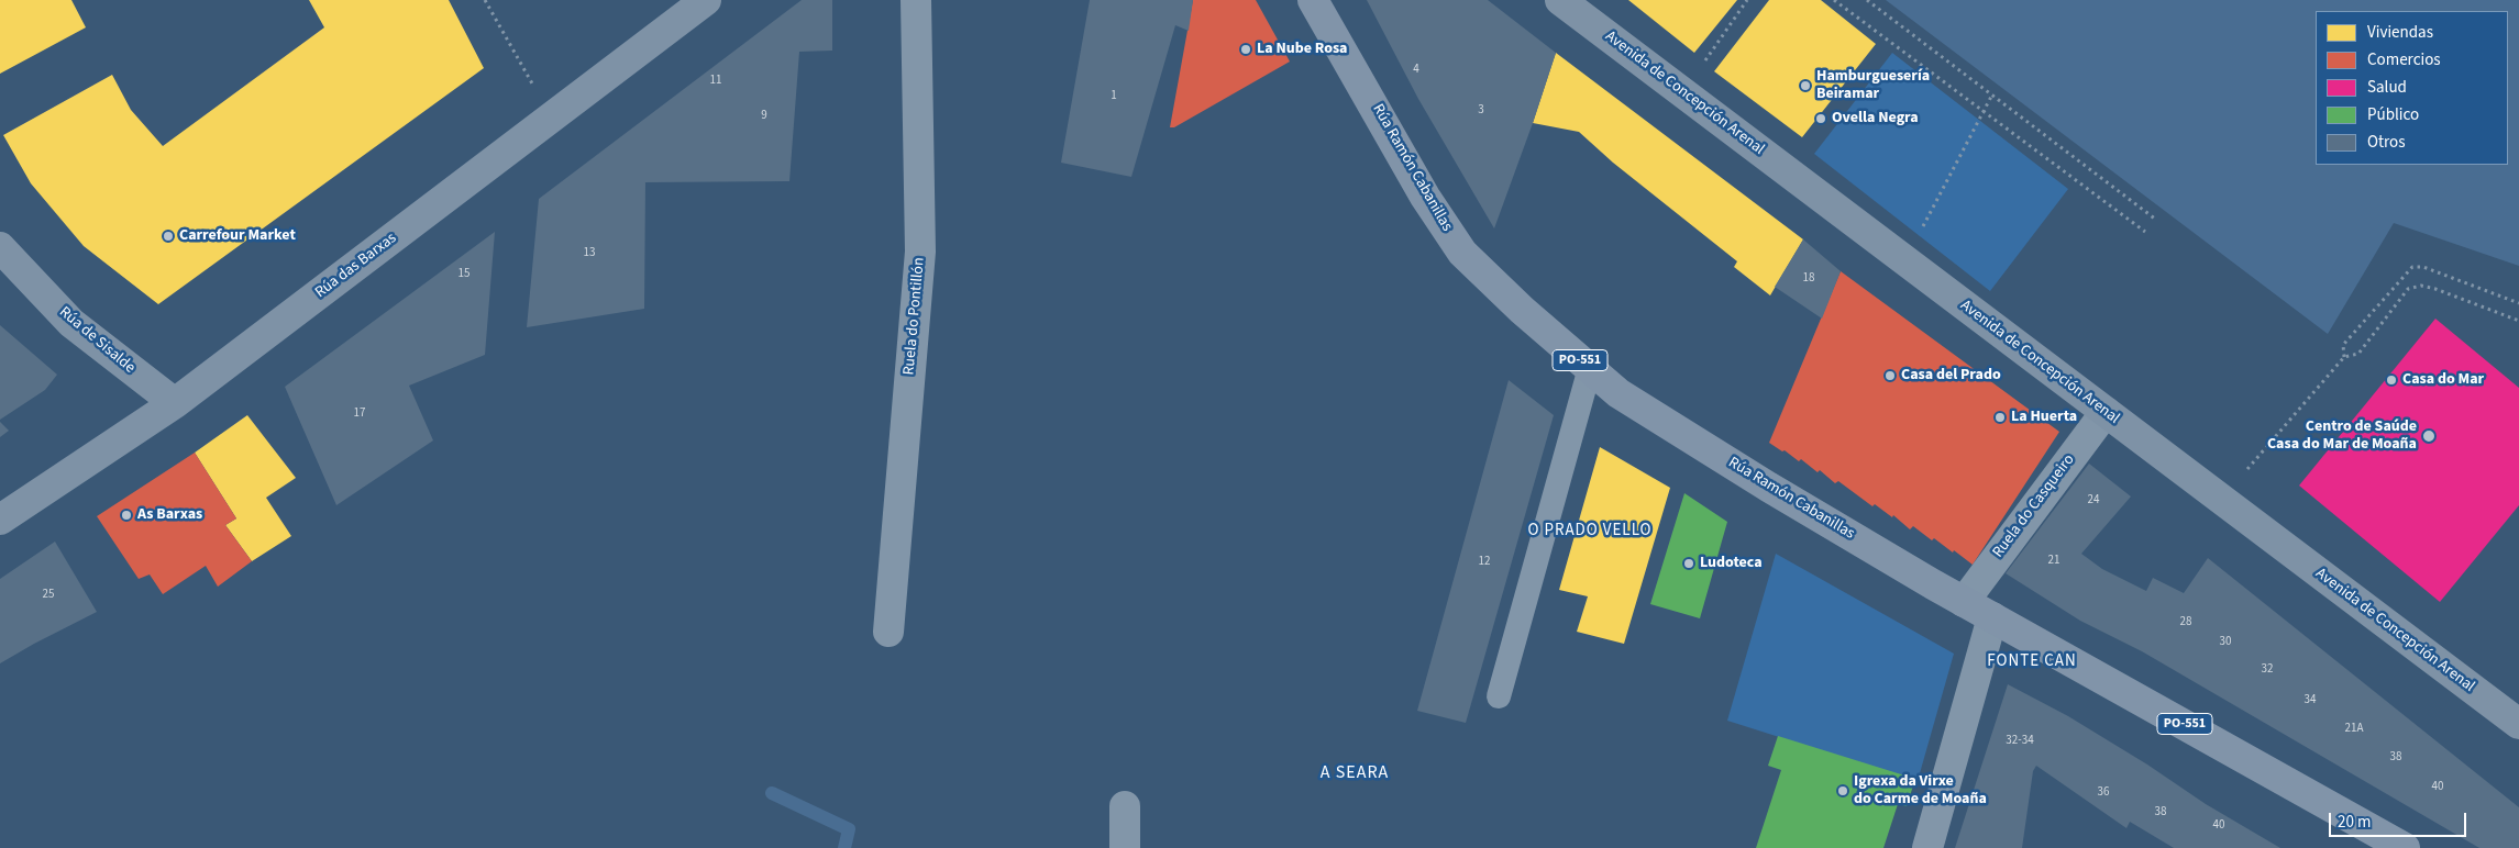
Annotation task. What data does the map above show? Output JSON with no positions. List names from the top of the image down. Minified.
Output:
{"streets":{"main road":["Rúa Ramón Cabanillas","PO-551"],"street":["Avenida de Concepción Arenal","Rúa das Barxas","Ruela do Pontillón","Rúa de Sisalde","Ruela do Casqueiro"]},"crossings":[["Avenida de Concepción Arenal","Ruela do Casqueiro"],["Rúa Ramón Cabanillas","Ruela do Casqueiro"],["Rúa das Barxas","Rúa de Sisalde"]],"districts":["O PRADO VELLO","FONTE CAN","A SEARA"],"places":["La Nube Rosa","Hamburguesería Beiramar","Ovella Negra","Carrefour Market","Casa del Prado","Casa do Mar","La Huerta","Centro de Saúde Casa do Mar de Moaña","As Barxas","Ludoteca","Igrexa da Virxe do Carme de Moaña"],"house_numbers":["4","11","1","3","9","13","15","18","17","24","21","12","25","28","30","32","34","21A","32-34","38","40","36","38","40"],"legend":["Viviendas","Comercios","Salud","Público","Otros"],"scale_bar":"20 m"}
